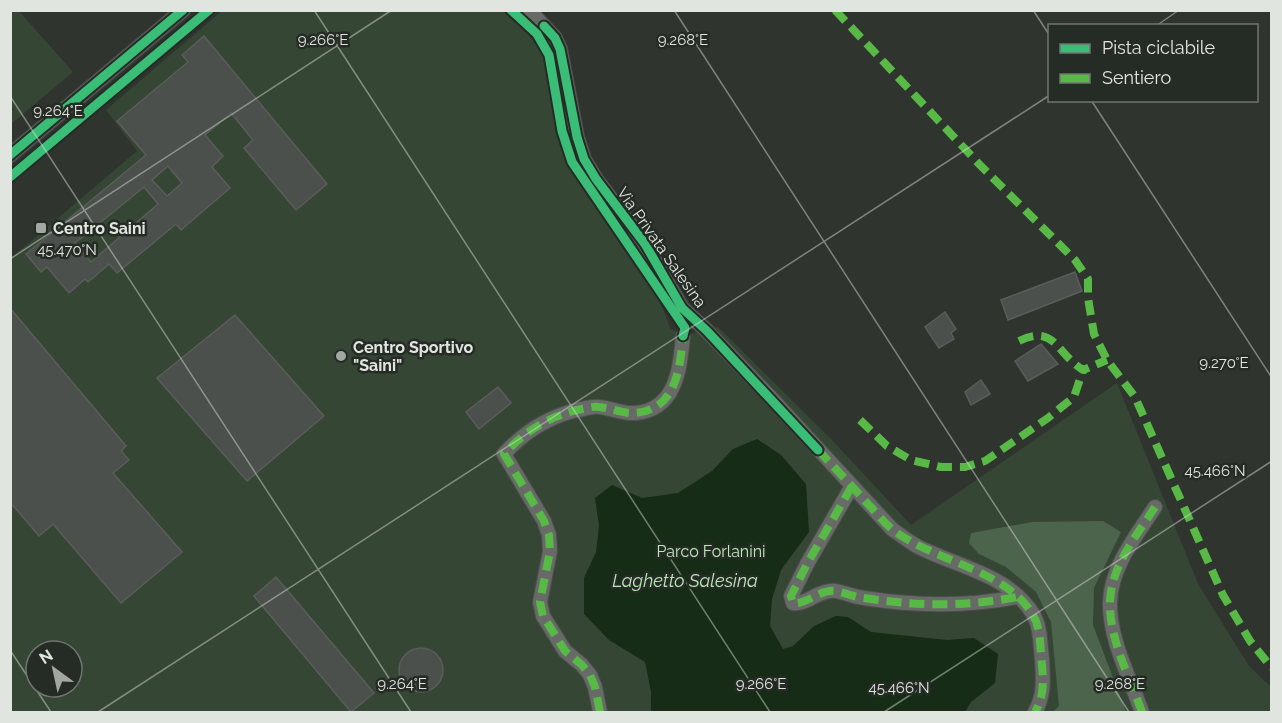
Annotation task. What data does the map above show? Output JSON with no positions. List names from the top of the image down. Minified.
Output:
{"streets":{"street":["Via Privata Salesina"]},"water":["Laghetto Salesina"],"parks":["Parco Forlanini"],"places":{"transit":["Centro Saini"],"other":["Centro Sportivo \"Saini\""]},"legend":["Pista ciclabile","Sentiero"],"north":"top left","coordinates":["9.266°E","9.268°E","9.264°E","45.470°N","9.270°E","45.466°N"]}
